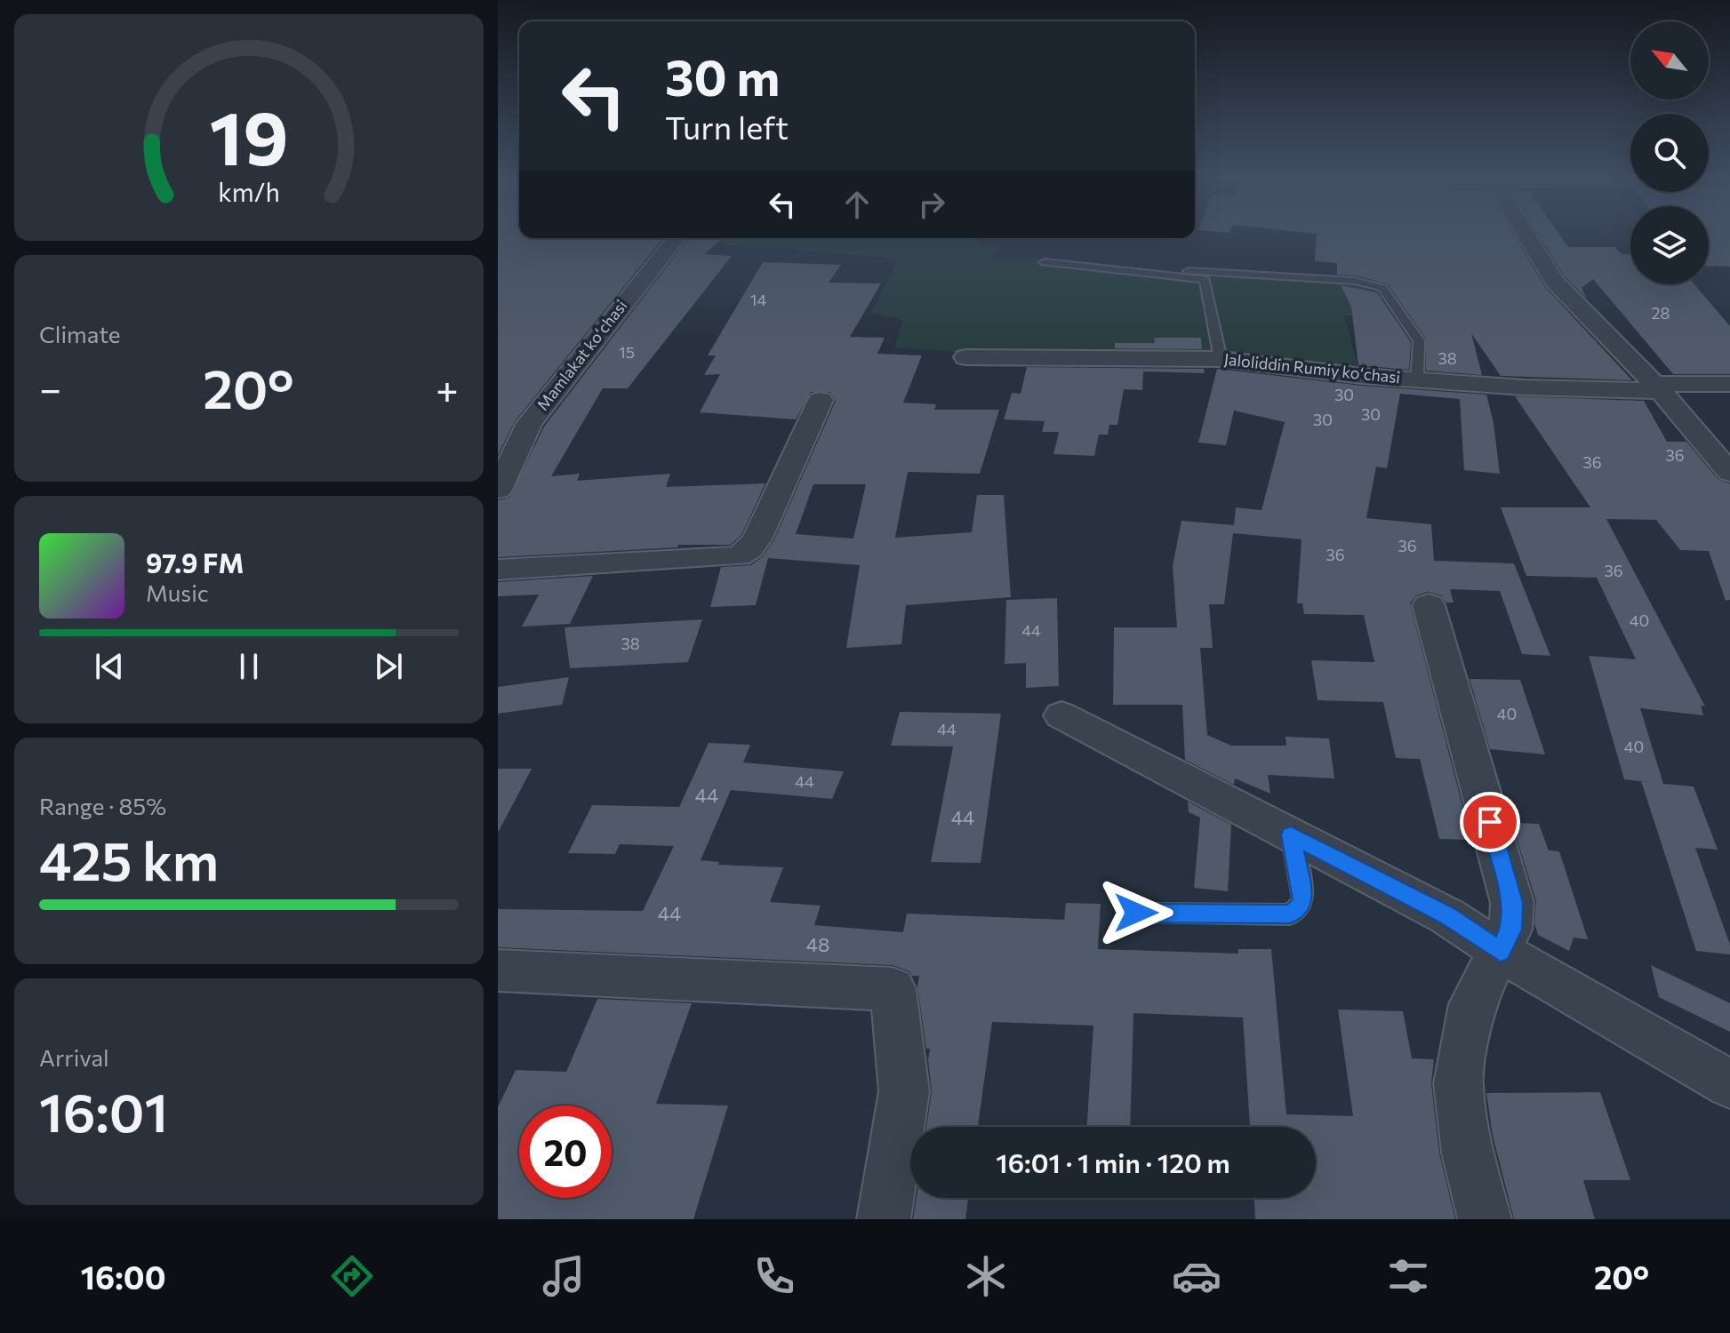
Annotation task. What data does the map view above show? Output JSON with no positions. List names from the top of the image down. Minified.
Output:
{"streets":{"street":["Mamlakat koʻchasi","Jaloliddin Rumiy koʻchasi"]},"house_numbers":["14","28","15","38","30","30","30","36","36","36","36","36","40","44","38","40","44","40","44","44","44","44","48"],"north":"top left","page":{"turn":["30 m","Turn left"],"tile":["Climate",["Range · 85%","425 km"],["Arrival","16:01"]],"heat":["−","20°","+"],"song":["97.9 FM","Music"],"limit":"20","trip":"16:01 · 1 min · 120 m","tabs":["16:00","20°"],"gauge":["19","km/h"]}}
